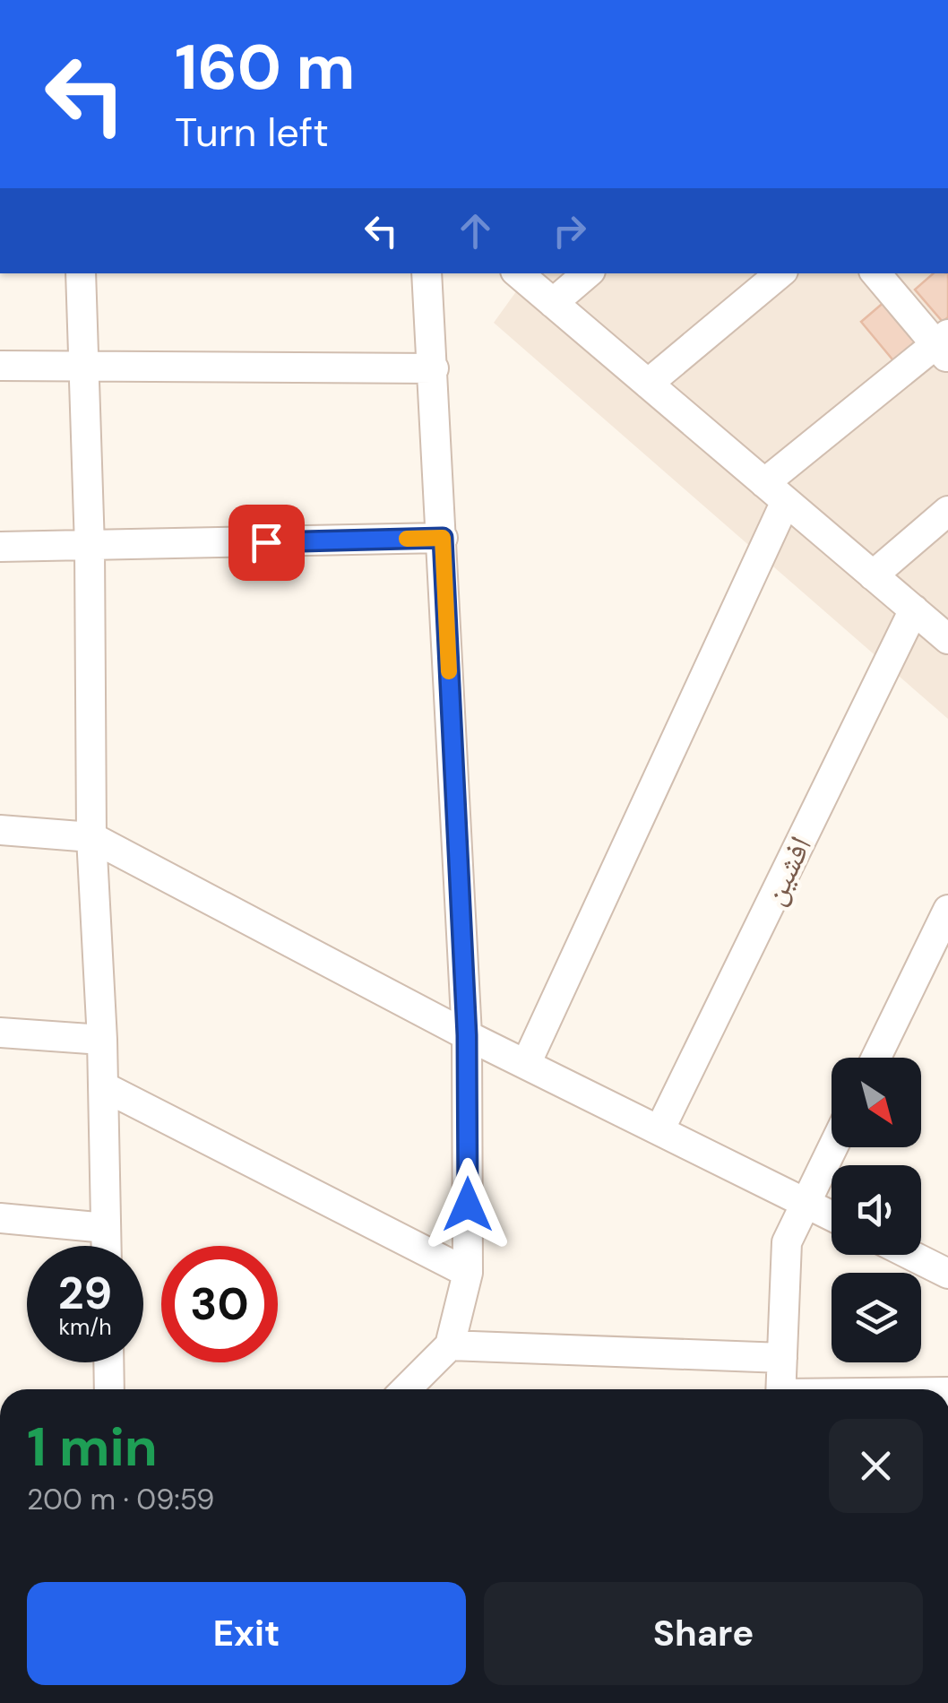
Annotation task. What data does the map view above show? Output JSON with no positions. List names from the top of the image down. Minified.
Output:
{"streets":{"street":["افشین"]},"north":"bottom right","page":{"turn":["160 m","Turn left"],"speed":"29 km/h","limit":"30","heading":["1 min","200 m · 09:59"],"buttons":["Exit","Share"]}}
